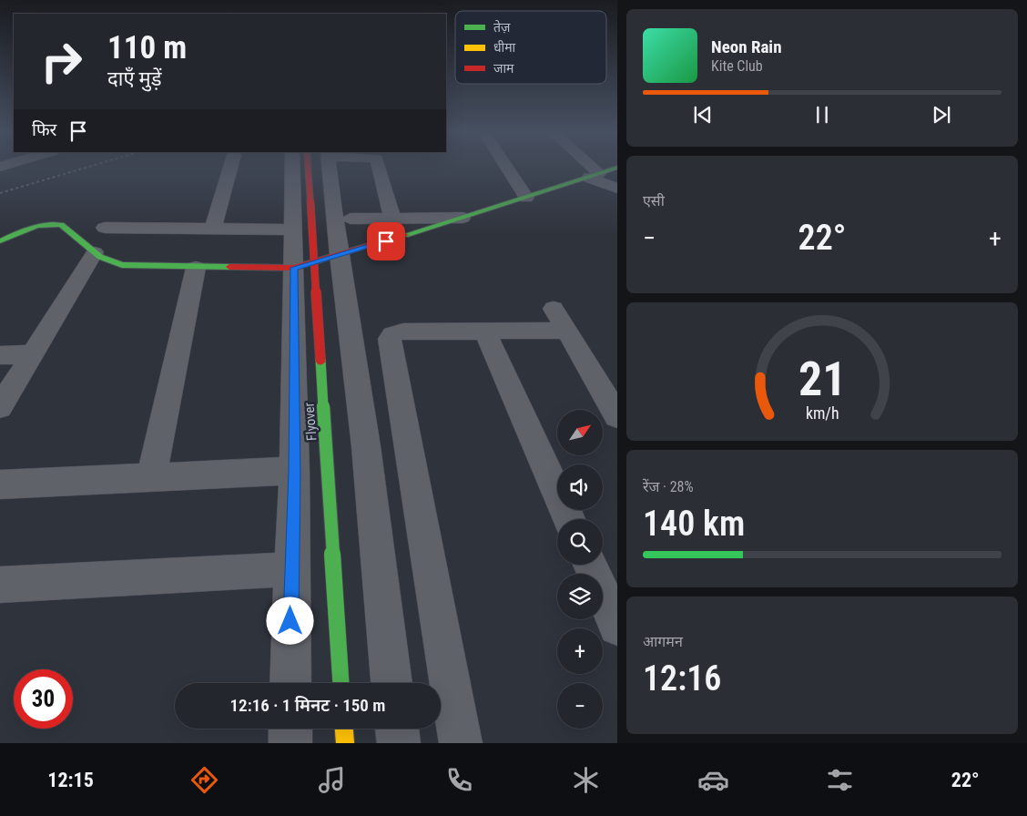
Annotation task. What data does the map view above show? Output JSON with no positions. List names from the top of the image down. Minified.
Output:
{"streets":{"street":["Flyover"]},"legend":["तेज़","धीमा","जाम"],"north":"top right","page":{"turn":["110 m","दाएँ मुड़ें"],"song":["Neon Rain","Kite Club"],"then":"फिर","tile":["एसी",["रेंज · 28%","140 km"],["आगमन","12:16"]],"heat":["−","22°","+"],"map_buttons":["+","−"],"limit":"30","trip":"12:16 · 1 मिनट · 150 m","tabs":["12:15","22°"],"gauge":["21","km/h"]}}
